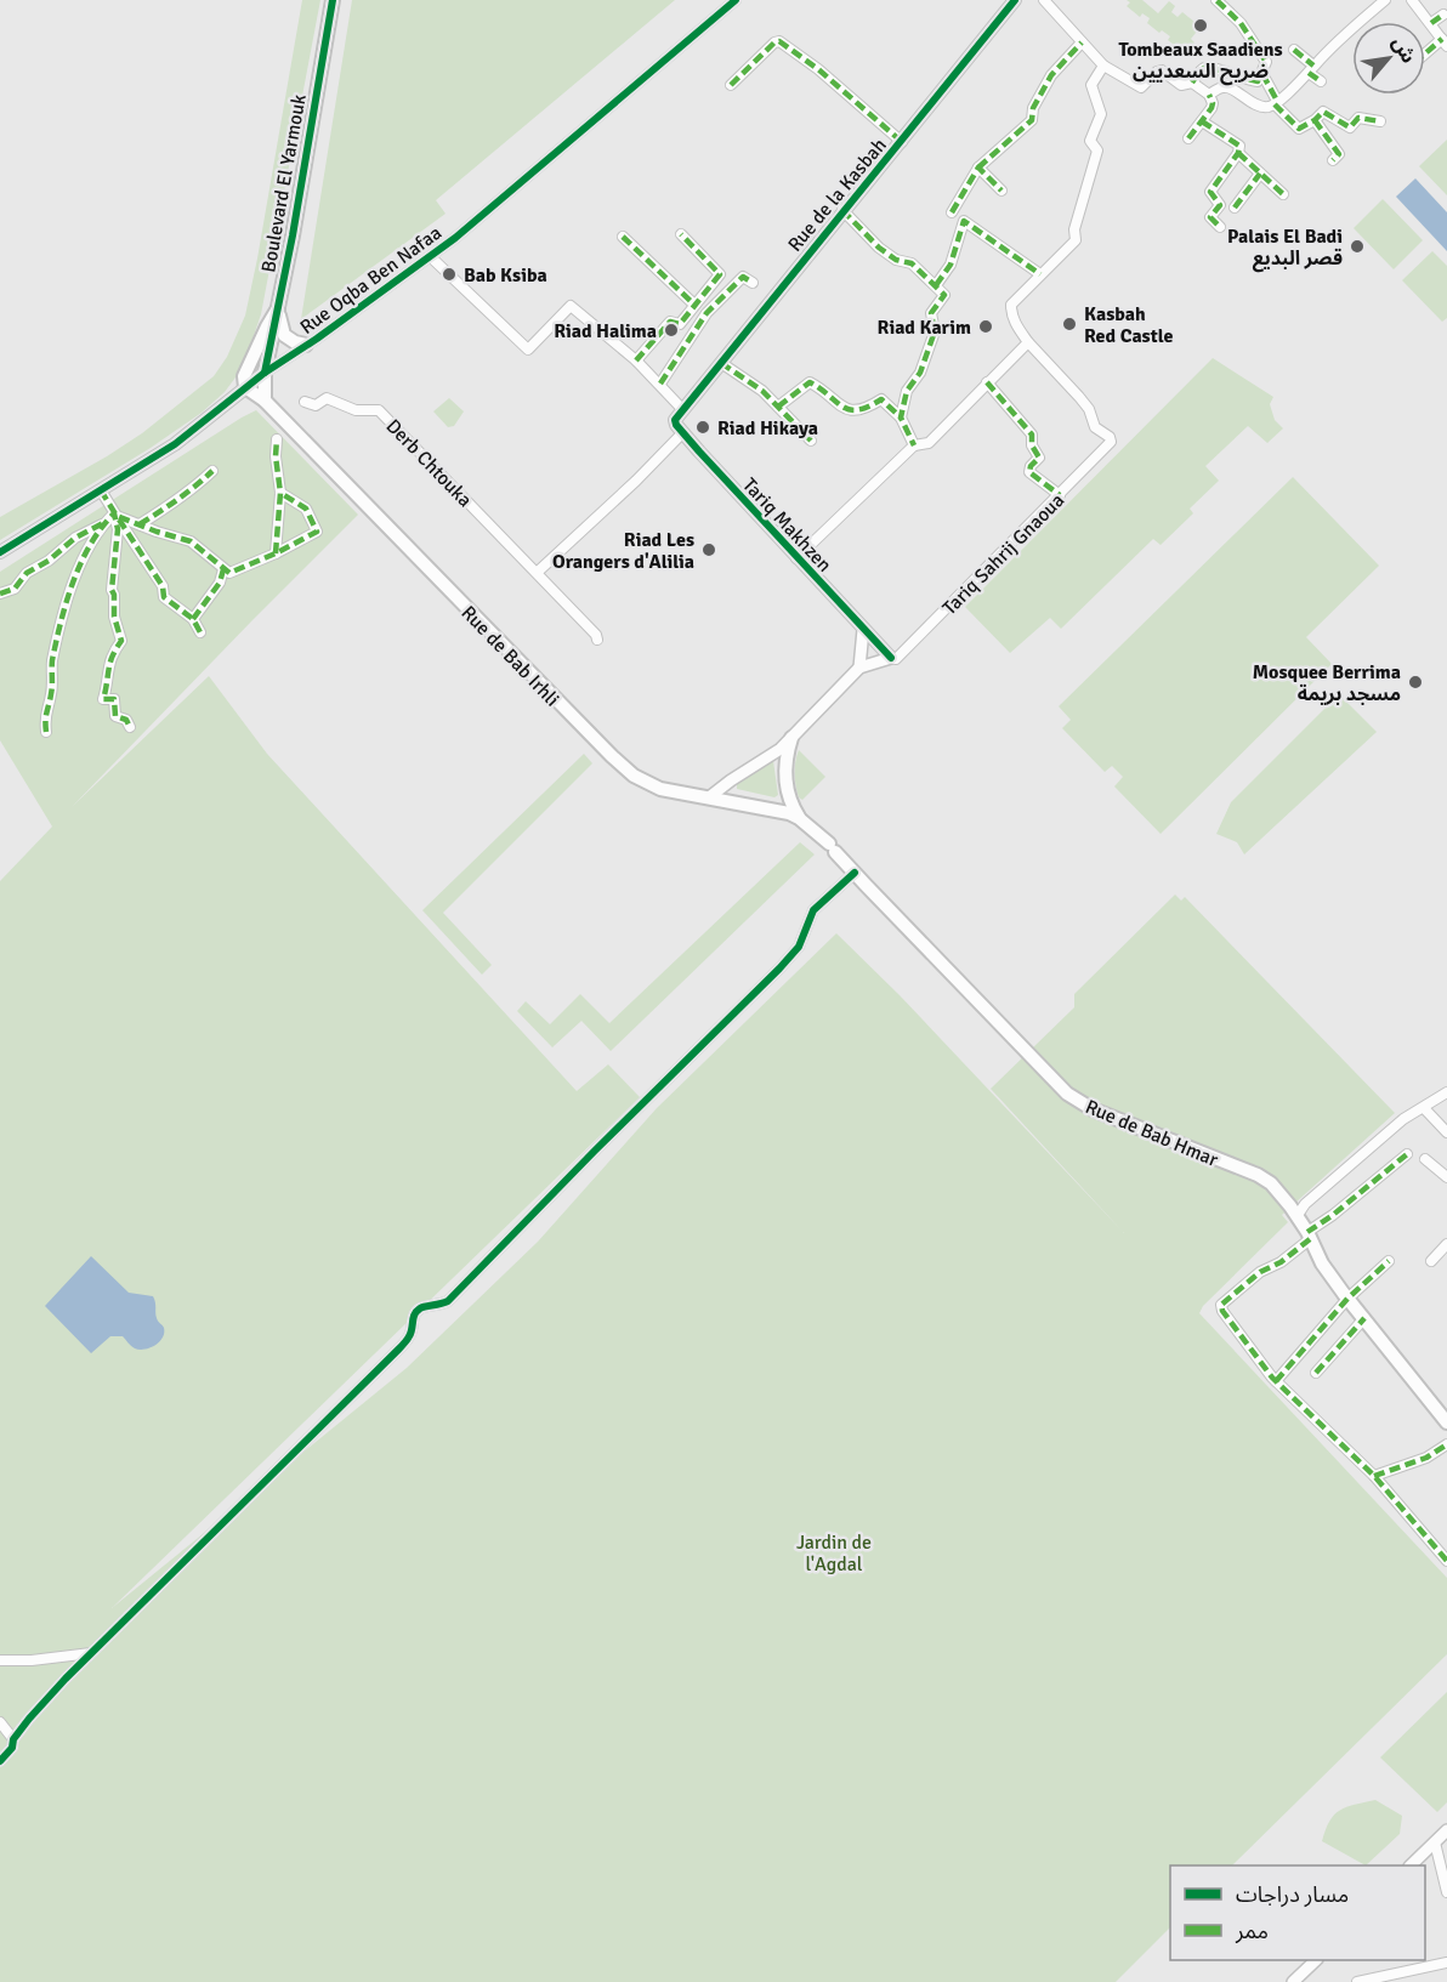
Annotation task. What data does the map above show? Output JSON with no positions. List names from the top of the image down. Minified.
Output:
{"streets":{"main road":["Boulevard El Yarmouk","Rue de Bab Irhli","Rue de Bab Hmar"],"street":["Rue de la Kasbah","Rue Oqba Ben Nafaa","Derb Chtouka","Tariq Makhzen","Tariq Sahrij Gnaoua"]},"crossings":[["Boulevard El Yarmouk","Rue Oqba Ben Nafaa"],["Boulevard El Yarmouk","Rue de Bab Irhli"],["Rue Oqba Ben Nafaa","Rue de Bab Irhli"],["Tariq Makhzen","Tariq Sahrij Gnaoua"],["Rue de Bab Irhli","Rue de Bab Hmar"]],"parks":["Jardin de l'Agdal"],"places":["Tombeaux Saadiens ضريح السعديين","Palais El Badi قصر البديع","Bab Ksiba","Kasbah Red Castle","Riad Karim","Riad Halima","Riad Hikaya","Riad Les Orangers d'Alilia","Mosquee Berrima مسجد بريمة"],"legend":["مسار دراجات","ممر"],"north":"top right"}
